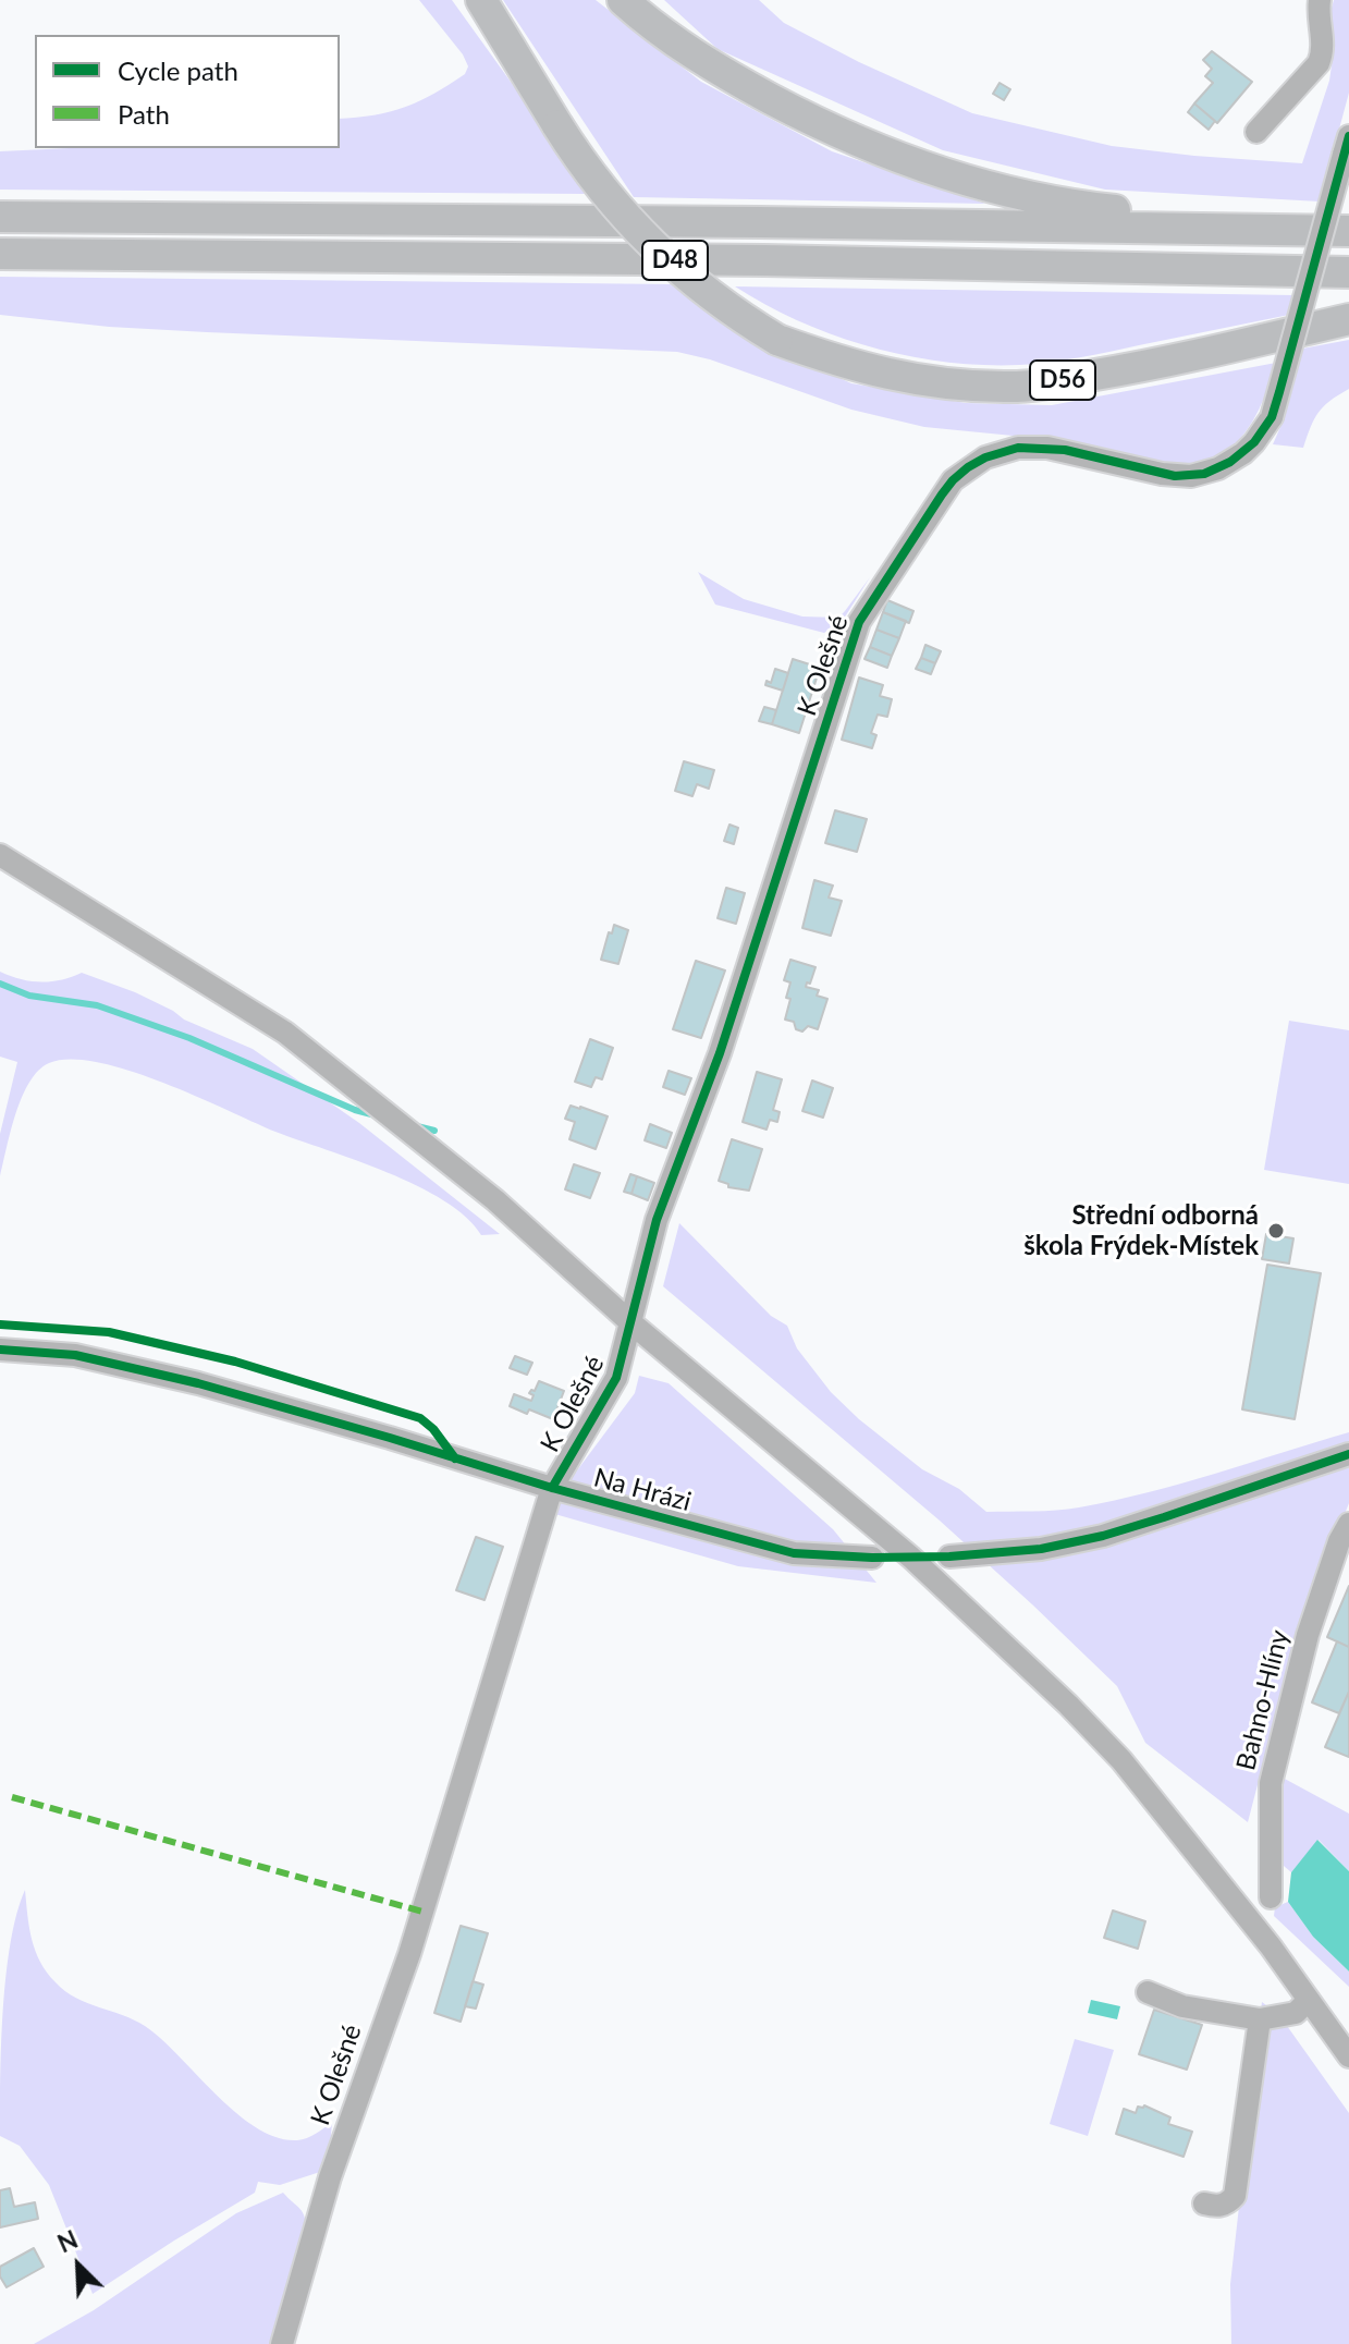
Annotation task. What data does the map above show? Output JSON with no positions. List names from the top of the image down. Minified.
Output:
{"streets":{"highway":["D48","D56"],"street":["K Olešné","Na Hrázi","Bahno-Hlíny"]},"crossings":[["K Olešné","Na Hrázi"]],"places":["Střední odborná škola Frýdek-Místek"],"legend":["Cycle path","Path"],"north":"top left"}
